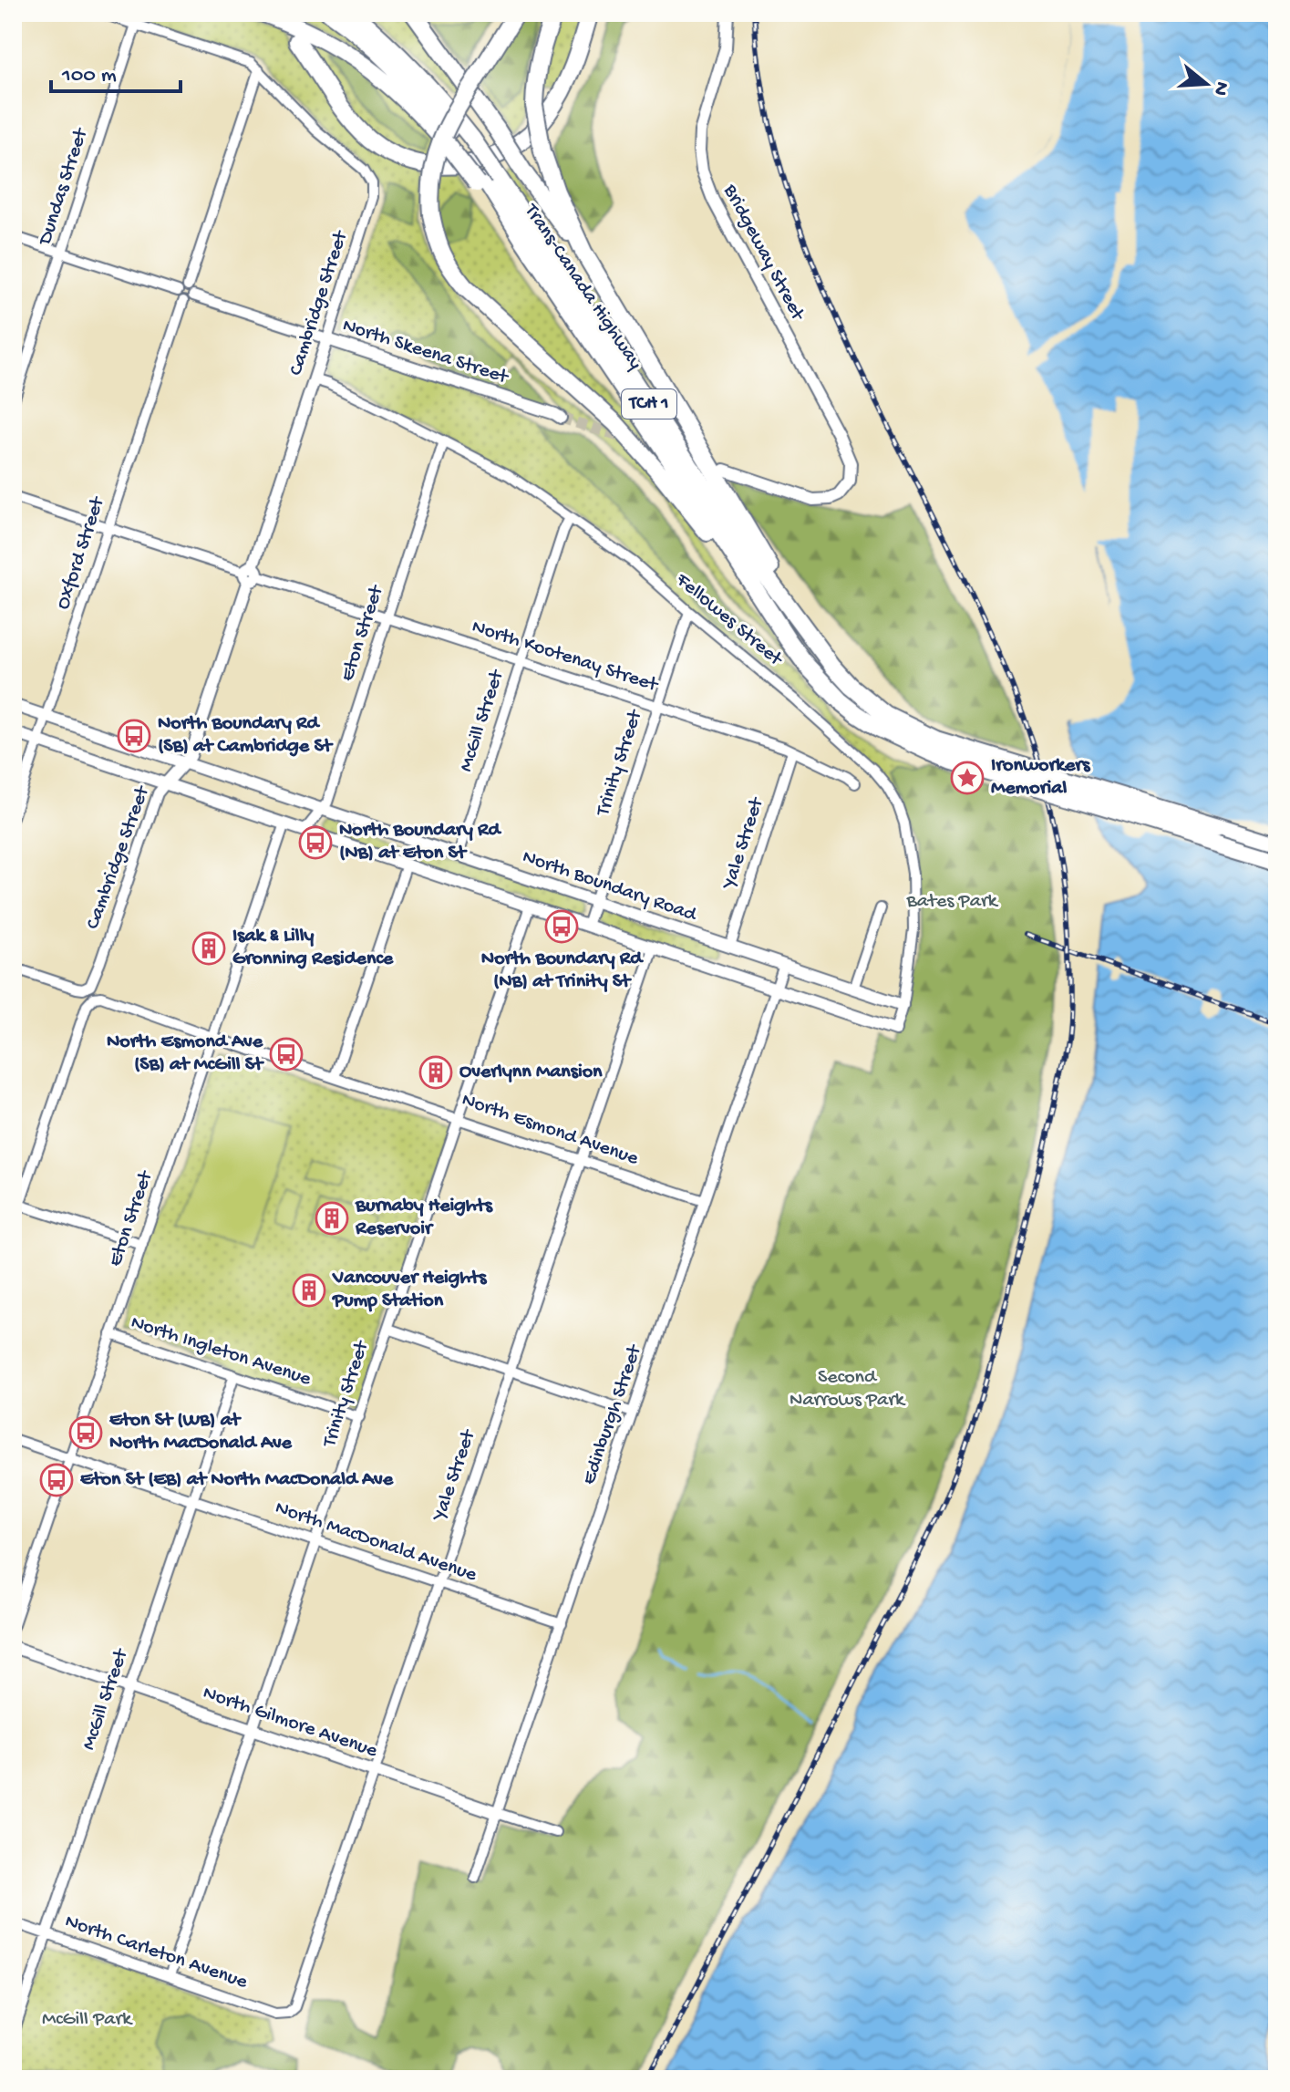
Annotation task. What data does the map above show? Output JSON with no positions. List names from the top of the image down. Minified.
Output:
{"streets":{"highway":["Trans-Canada Highway","TCH 1"],"street":["Dundas Street","Bridgeway Street","Cambridge Street","North Skeena Street","Oxford Street","Fellowes Street","Eton Street","North Kootenay Street","McGill Street","Trinity Street","Yale Street","North Boundary Road","North Esmond Avenue","North Ingleton Avenue","Edinburgh Street","North MacDonald Avenue","North Gilmore Avenue","North Carleton Avenue"]},"crossings":[["Trans-Canada Highway","TCH 1"],["Cambridge Street","North Skeena Street"],["Cambridge Street","Oxford Street"],["Cambridge Street","Fellowes Street"],["Cambridge Street","North Kootenay Street"],["Cambridge Street","North Boundary Road"],["North Skeena Street","Oxford Street"],["Oxford Street","North Kootenay Street"],["Oxford Street","North Boundary Road"],["Fellowes Street","Eton Street"],["Fellowes Street","McGill Street"],["Fellowes Street","Trinity Street"],["Fellowes Street","North Boundary Road"],["Eton Street","North Kootenay Street"],["Eton Street","North Boundary Road"],["Eton Street","North Esmond Avenue"],["Eton Street","North Ingleton Avenue"],["Eton Street","North MacDonald Avenue"],["North Kootenay Street","McGill Street"],["North Kootenay Street","Trinity Street"],["North Kootenay Street","Yale Street"],["McGill Street","North Boundary Road"],["McGill Street","North Ingleton Avenue"],["McGill Street","North MacDonald Avenue"],["McGill Street","North Gilmore Avenue"],["McGill Street","North Carleton Avenue"],["Trinity Street","North Boundary Road"],["Trinity Street","North Esmond Avenue"],["Trinity Street","North Ingleton Avenue"],["Trinity Street","North MacDonald Avenue"],["Trinity Street","North Gilmore Avenue"],["Trinity Street","North Carleton Avenue"],["Yale Street","North Boundary Road"],["Yale Street","North Esmond Avenue"],["Yale Street","North MacDonald Avenue"],["Yale Street","North Gilmore Avenue"],["Yale Street","North Carleton Avenue"],["North Boundary Road","Edinburgh Street"],["North Esmond Avenue","Edinburgh Street"],["Edinburgh Street","North MacDonald Avenue"],["Edinburgh Street","North Gilmore Avenue"]],"parks":["Bates Park","Second Narrows Park","McGill Park"],"places":{"bus stop":["North Boundary Rd (SB) at Cambridge St","North Boundary Rd (NB) at Eton St","North Boundary Rd (NB) at Trinity St","North Esmond Ave (SB) at McGill St","Eton St (WB) at North MacDonald Ave","Eton St (EB) at North MacDonald Ave"],"place":["Ironworkers Memorial"],"building":["Isak & Lilly Gronning Residence","Overlynn Mansion","Burnaby Heights Reservoir","Vancouver Heights Pump Station"]},"scale_bar":"100 m","north":"right"}
